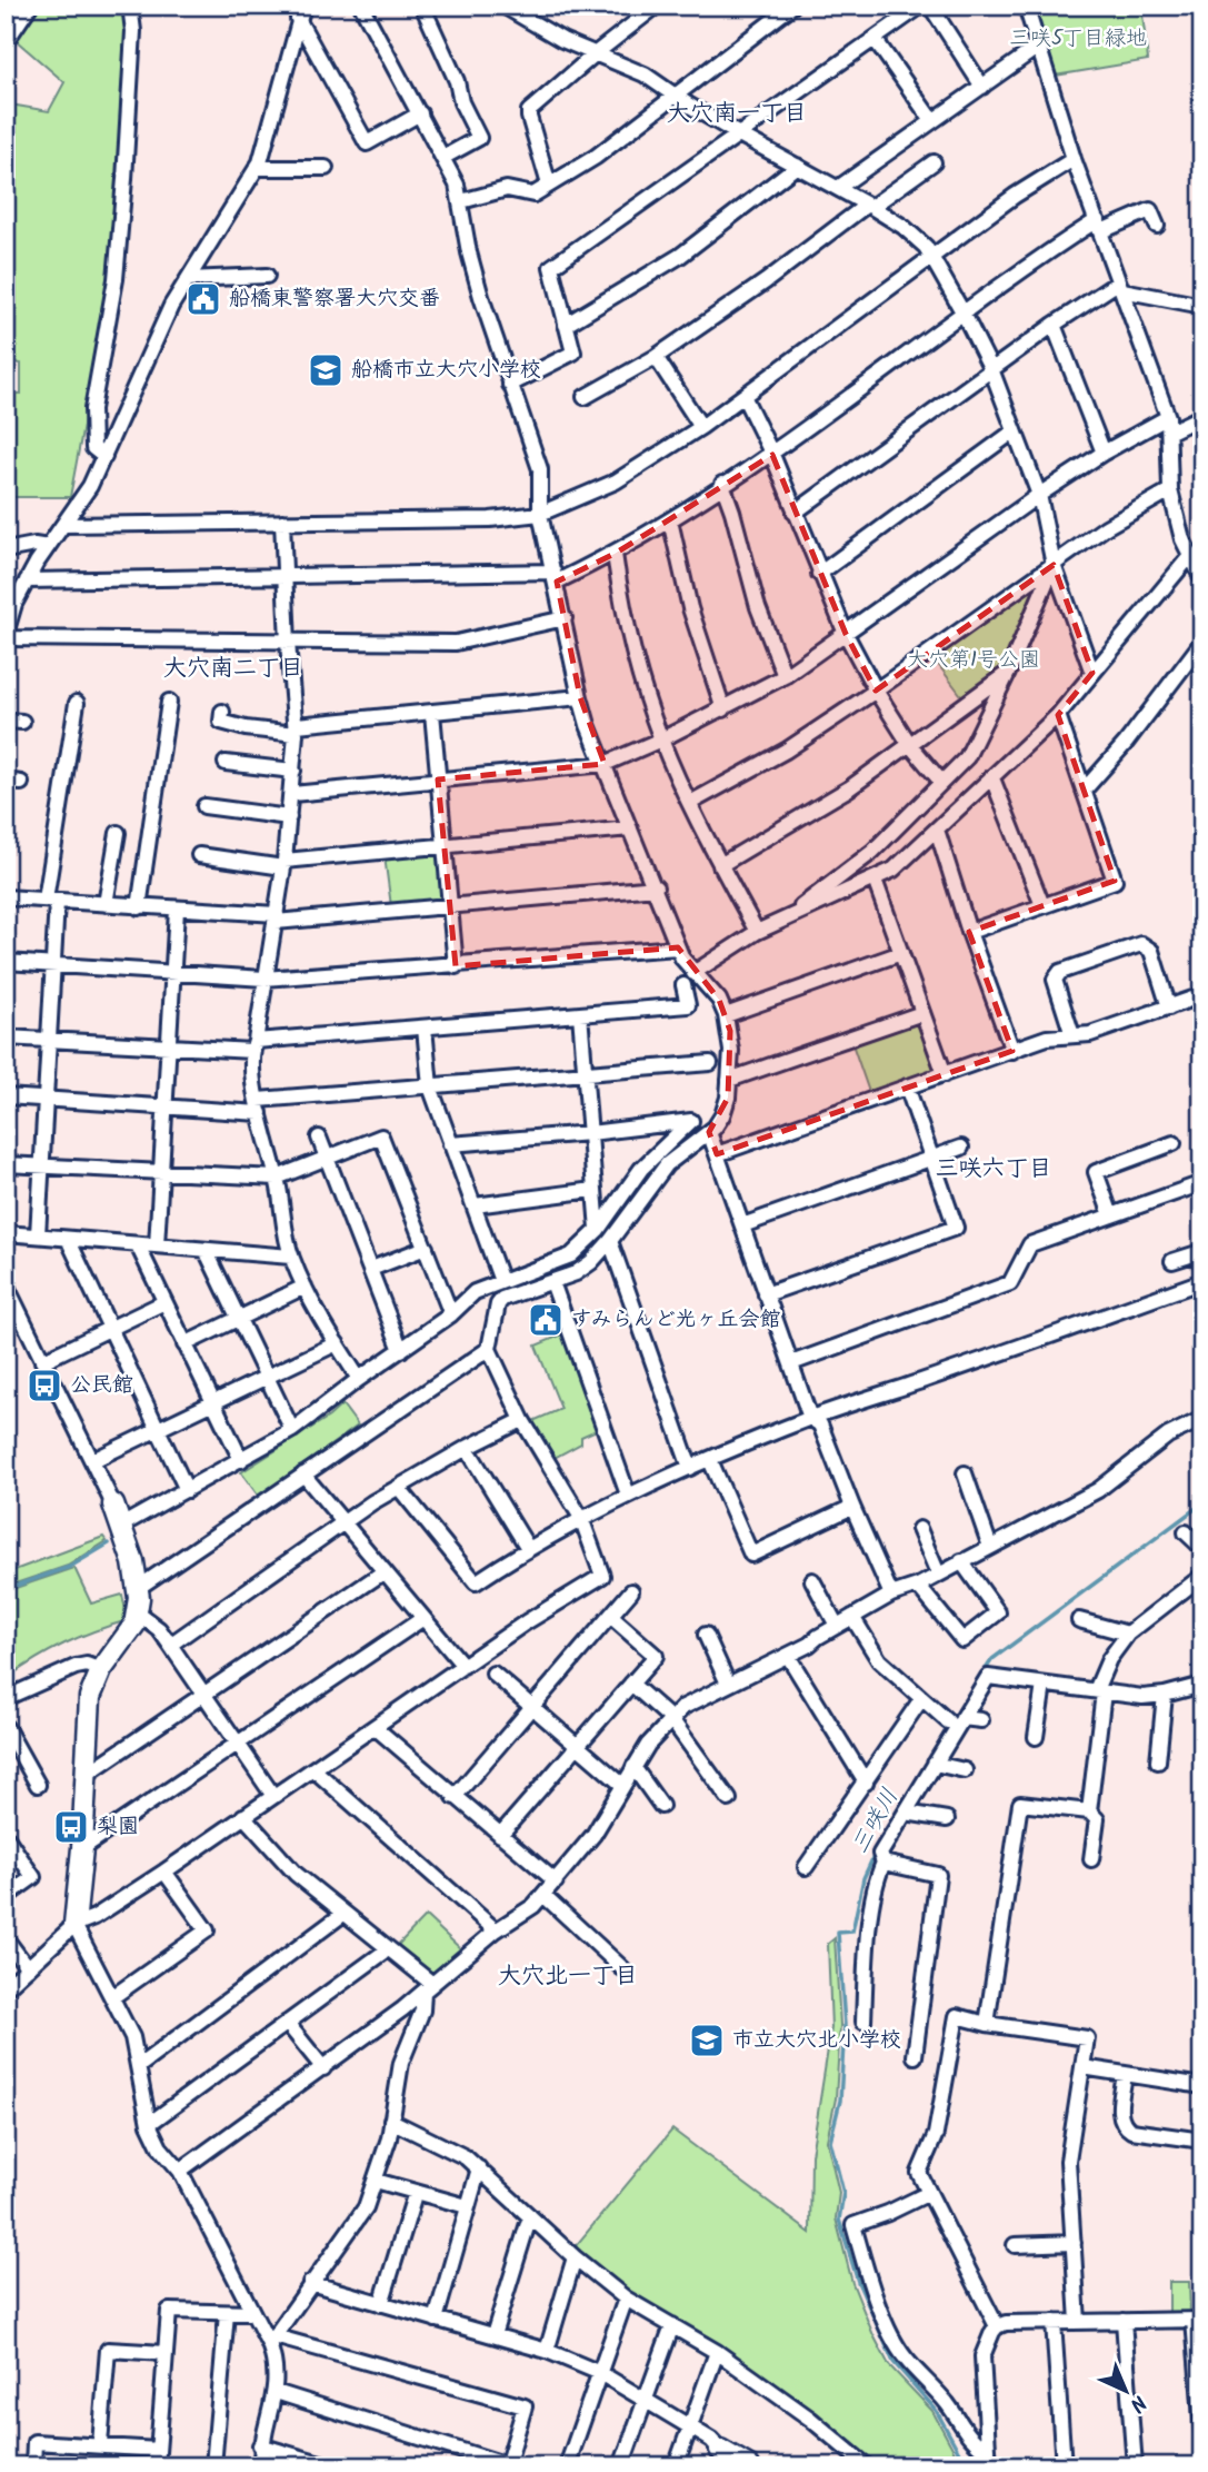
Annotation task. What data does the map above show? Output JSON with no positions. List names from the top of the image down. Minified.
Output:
{"districts":["大穴南一丁目","大穴南二丁目","三咲六丁目","大穴北一丁目"],"water":["三咲川"],"parks":["三咲5丁目緑地","大穴第1号公園"],"places":{"public building":["船橋東警察署大穴交番","すみらんど光ヶ丘会館"],"school or university":["船橋市立大穴小学校","市立大穴北小学校"],"bus stop":["公民館","梨園"]},"north":"bottom right"}
